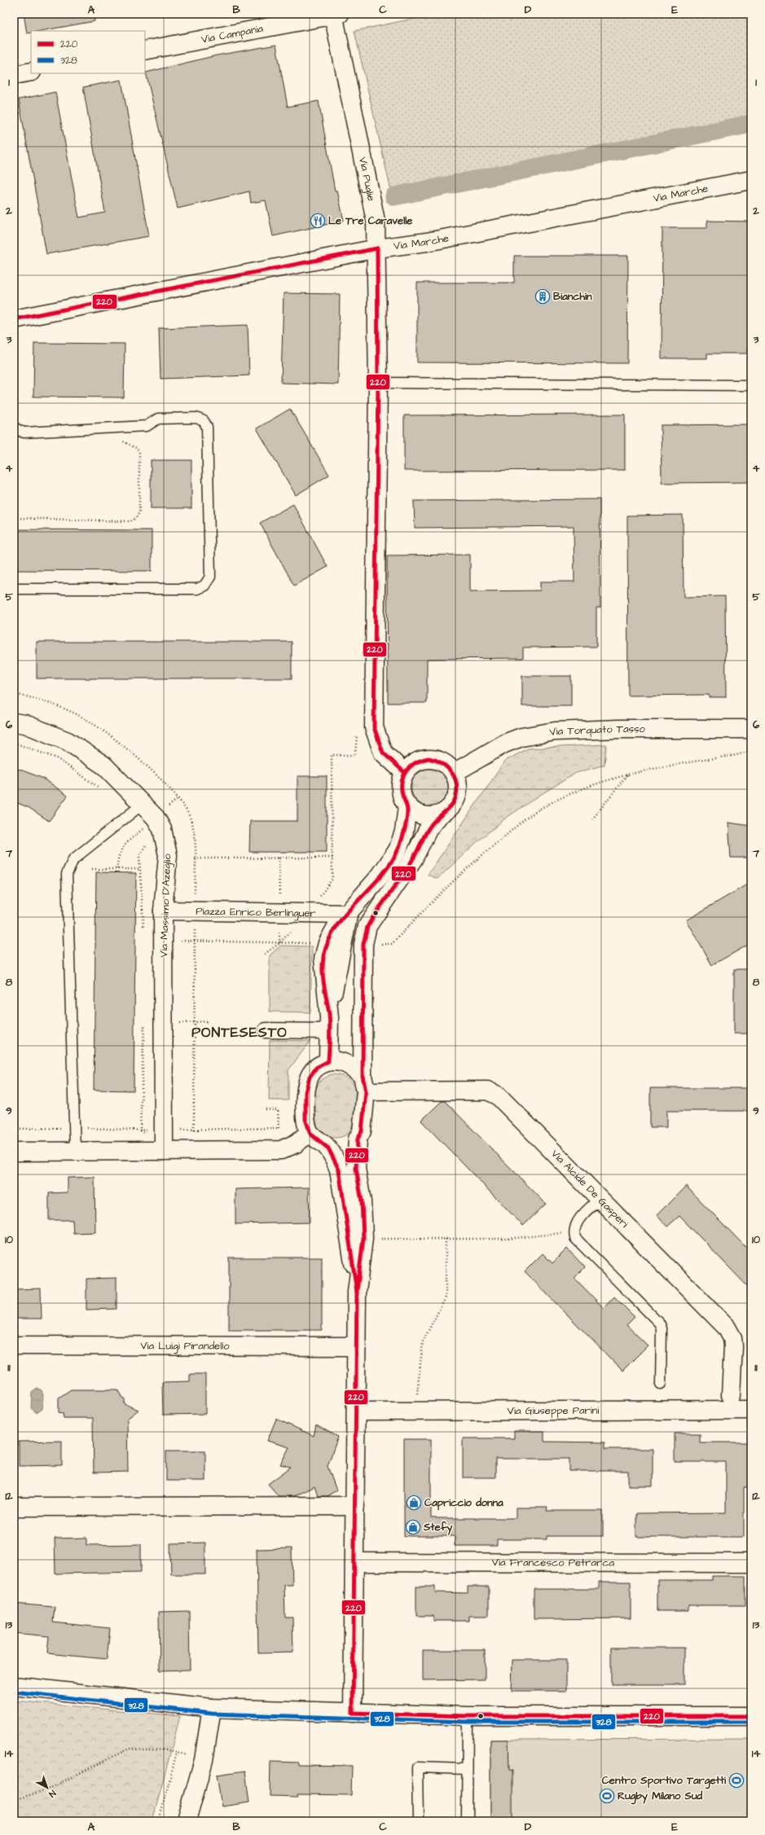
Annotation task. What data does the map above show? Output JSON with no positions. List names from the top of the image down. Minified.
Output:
{"streets":{"street":["Via Campania","Via Puglie","Via Marche","Via Torquato Tasso","Via Massimo D'Azeglio","Piazza Enrico Berlinguer","Via Alcide De Gasperi","Via Luigi Pirandello","Via Giuseppe Parini","Via Francesco Petrarca"]},"crossings":[["Via Campania","Via Puglie"],["Via Puglie","Via Marche"],["Via Puglie","Via Torquato Tasso"],["Via Massimo D'Azeglio","Piazza Enrico Berlinguer"]],"districts":["PONTESESTO"],"places":{"restaurant":["Le Tre Caravelle"],"building":["Bianchin"],"shop":["Capriccio donna","Stefy"],"sports":["Centro Sportivo Targetti","Rugby Milano Sud"]},"lines":["transit line 220","transit line 328"],"legend":["220","328"],"north":"bottom right","grid":{"columns":["A","B","C","D","E"],"rows":["1","2","3","4","5","6","7","8","9","10","11","12","13","14"]}}
